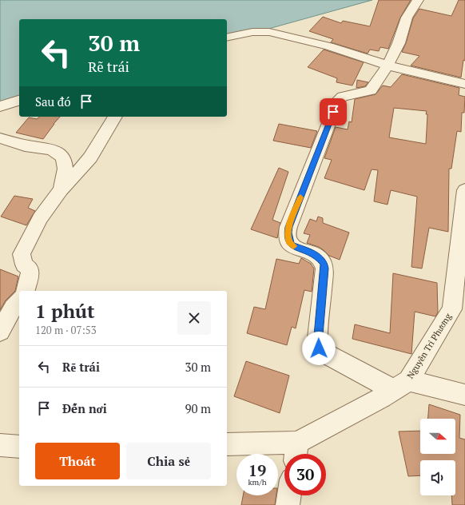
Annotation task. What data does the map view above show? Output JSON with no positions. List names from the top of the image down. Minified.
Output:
{"streets":{"street":["Nguyễn Tri Phương"]},"north":"right","page":{"turn":["30 m","Rẽ trái"],"then":"Sau đó","heading":["1 phút","120 m · 07:53"],"list":[{"name":"Rẽ trái","value":"30 m"},{"name":"Đến nơi","value":"90 m"}],"buttons":["Thoát","Chia sẻ"],"speed":"19 km/h","limit":"30"}}
